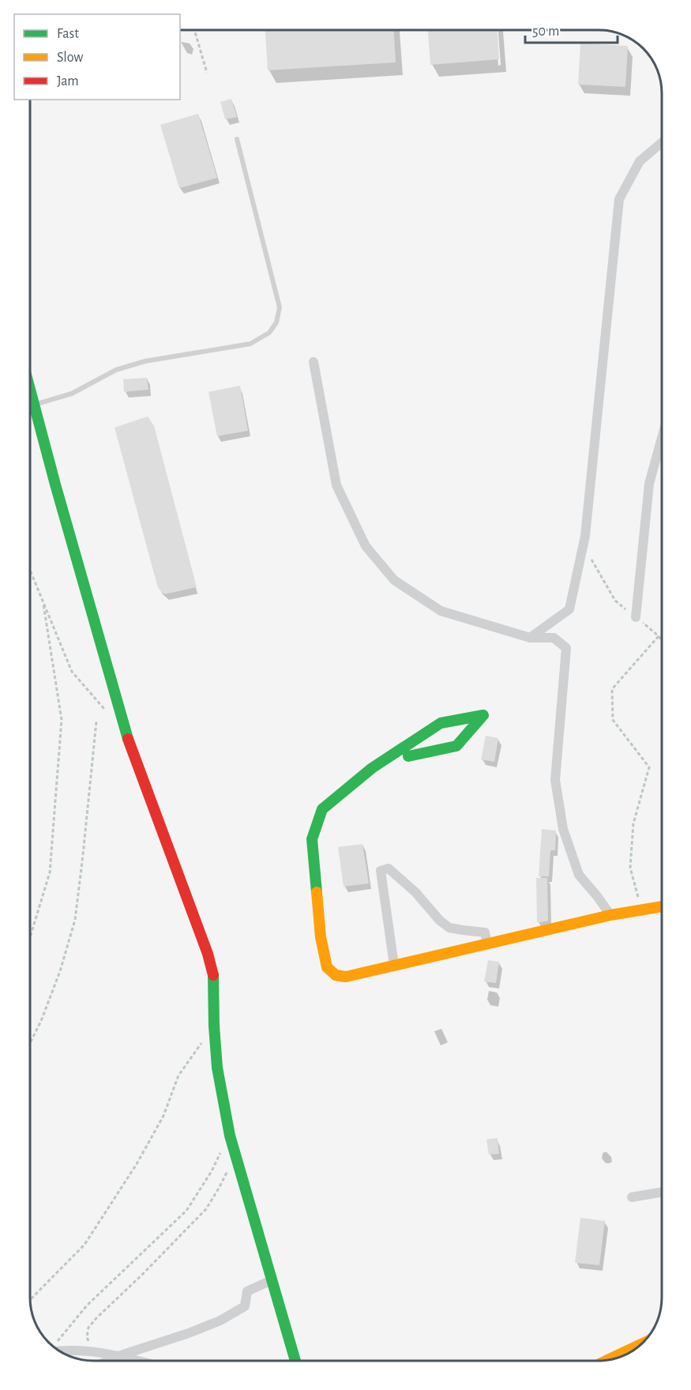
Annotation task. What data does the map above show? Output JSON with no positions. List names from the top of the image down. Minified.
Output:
{"legend":["Fast","Slow","Jam"],"scale_bar":"50 m"}
